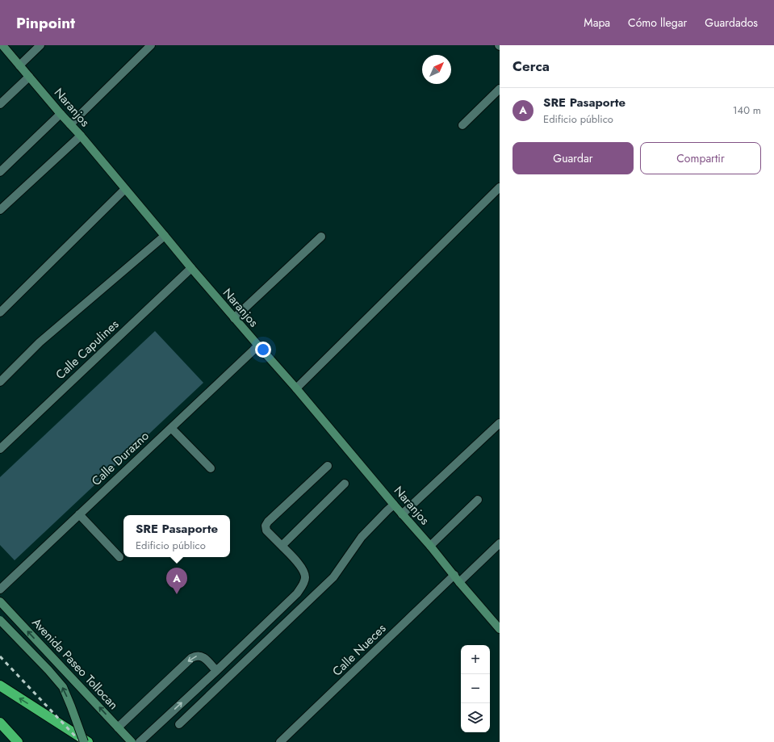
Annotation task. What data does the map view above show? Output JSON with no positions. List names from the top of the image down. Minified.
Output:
{"streets":{"street":["Naranjos","Calle Capulines","Calle Durazno","Calle Nueces","Avenida Paseo Tollocan"]},"crossings":[["Naranjos","Calle Capulines"],["Naranjos","Calle Durazno"],["Naranjos","Calle Nueces"]],"one_way":["Avenida Paseo Tollocan"],"north":"top right","page":{"header":"Pinpoint","nav":["Mapa","Cómo llegar","Guardados"],"heading":"Cerca","list":[{"mark":"A","name":"SRE Pasaporte","note":"Edificio público","value":"140 m"}],"buttons":["Guardar","Compartir"],"popup":["SRE Pasaporte","Edificio público"],"pins":"A","map_buttons":["+","−"]}}
